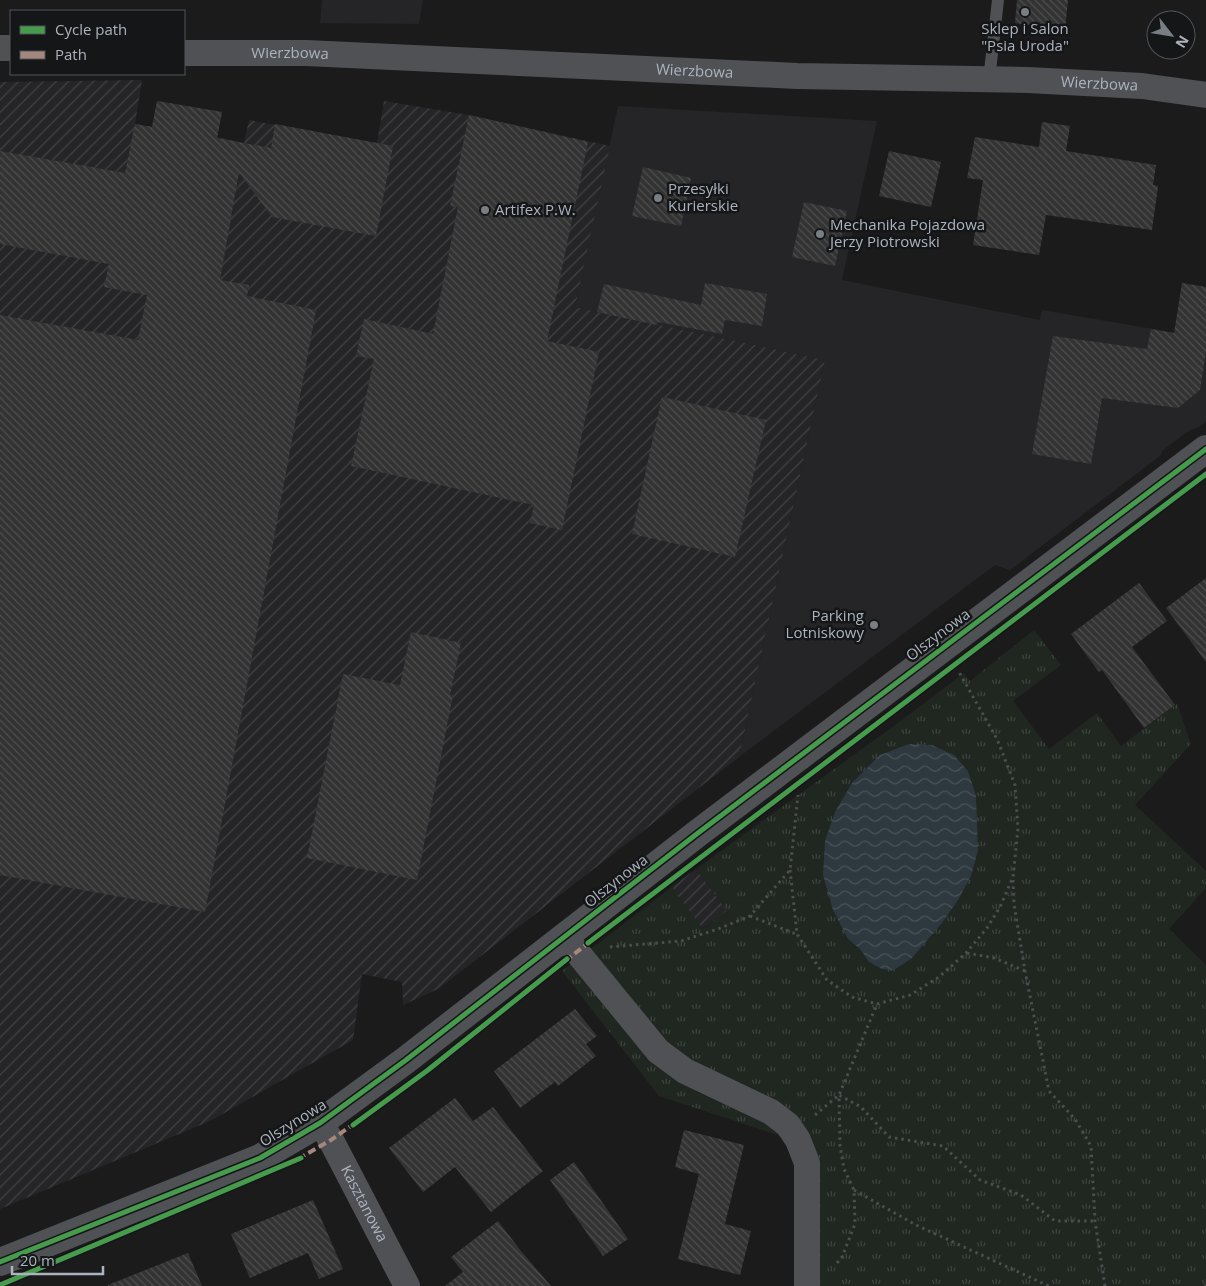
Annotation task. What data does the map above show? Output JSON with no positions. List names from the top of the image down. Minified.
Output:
{"streets":{"street":["Wierzbowa","Olszynowa","Kasztanowa"]},"crossings":[["Olszynowa","Kasztanowa"]],"places":["Sklep i Salon \"Psia Uroda\"","Przesyłki Kurierskie","Artifex P.W.","Mechanika Pojazdowa Jerzy Piotrowski","Parking Lotniskowy"],"legend":["Cycle path","Path"],"scale_bar":"20 m","north":"bottom right"}
